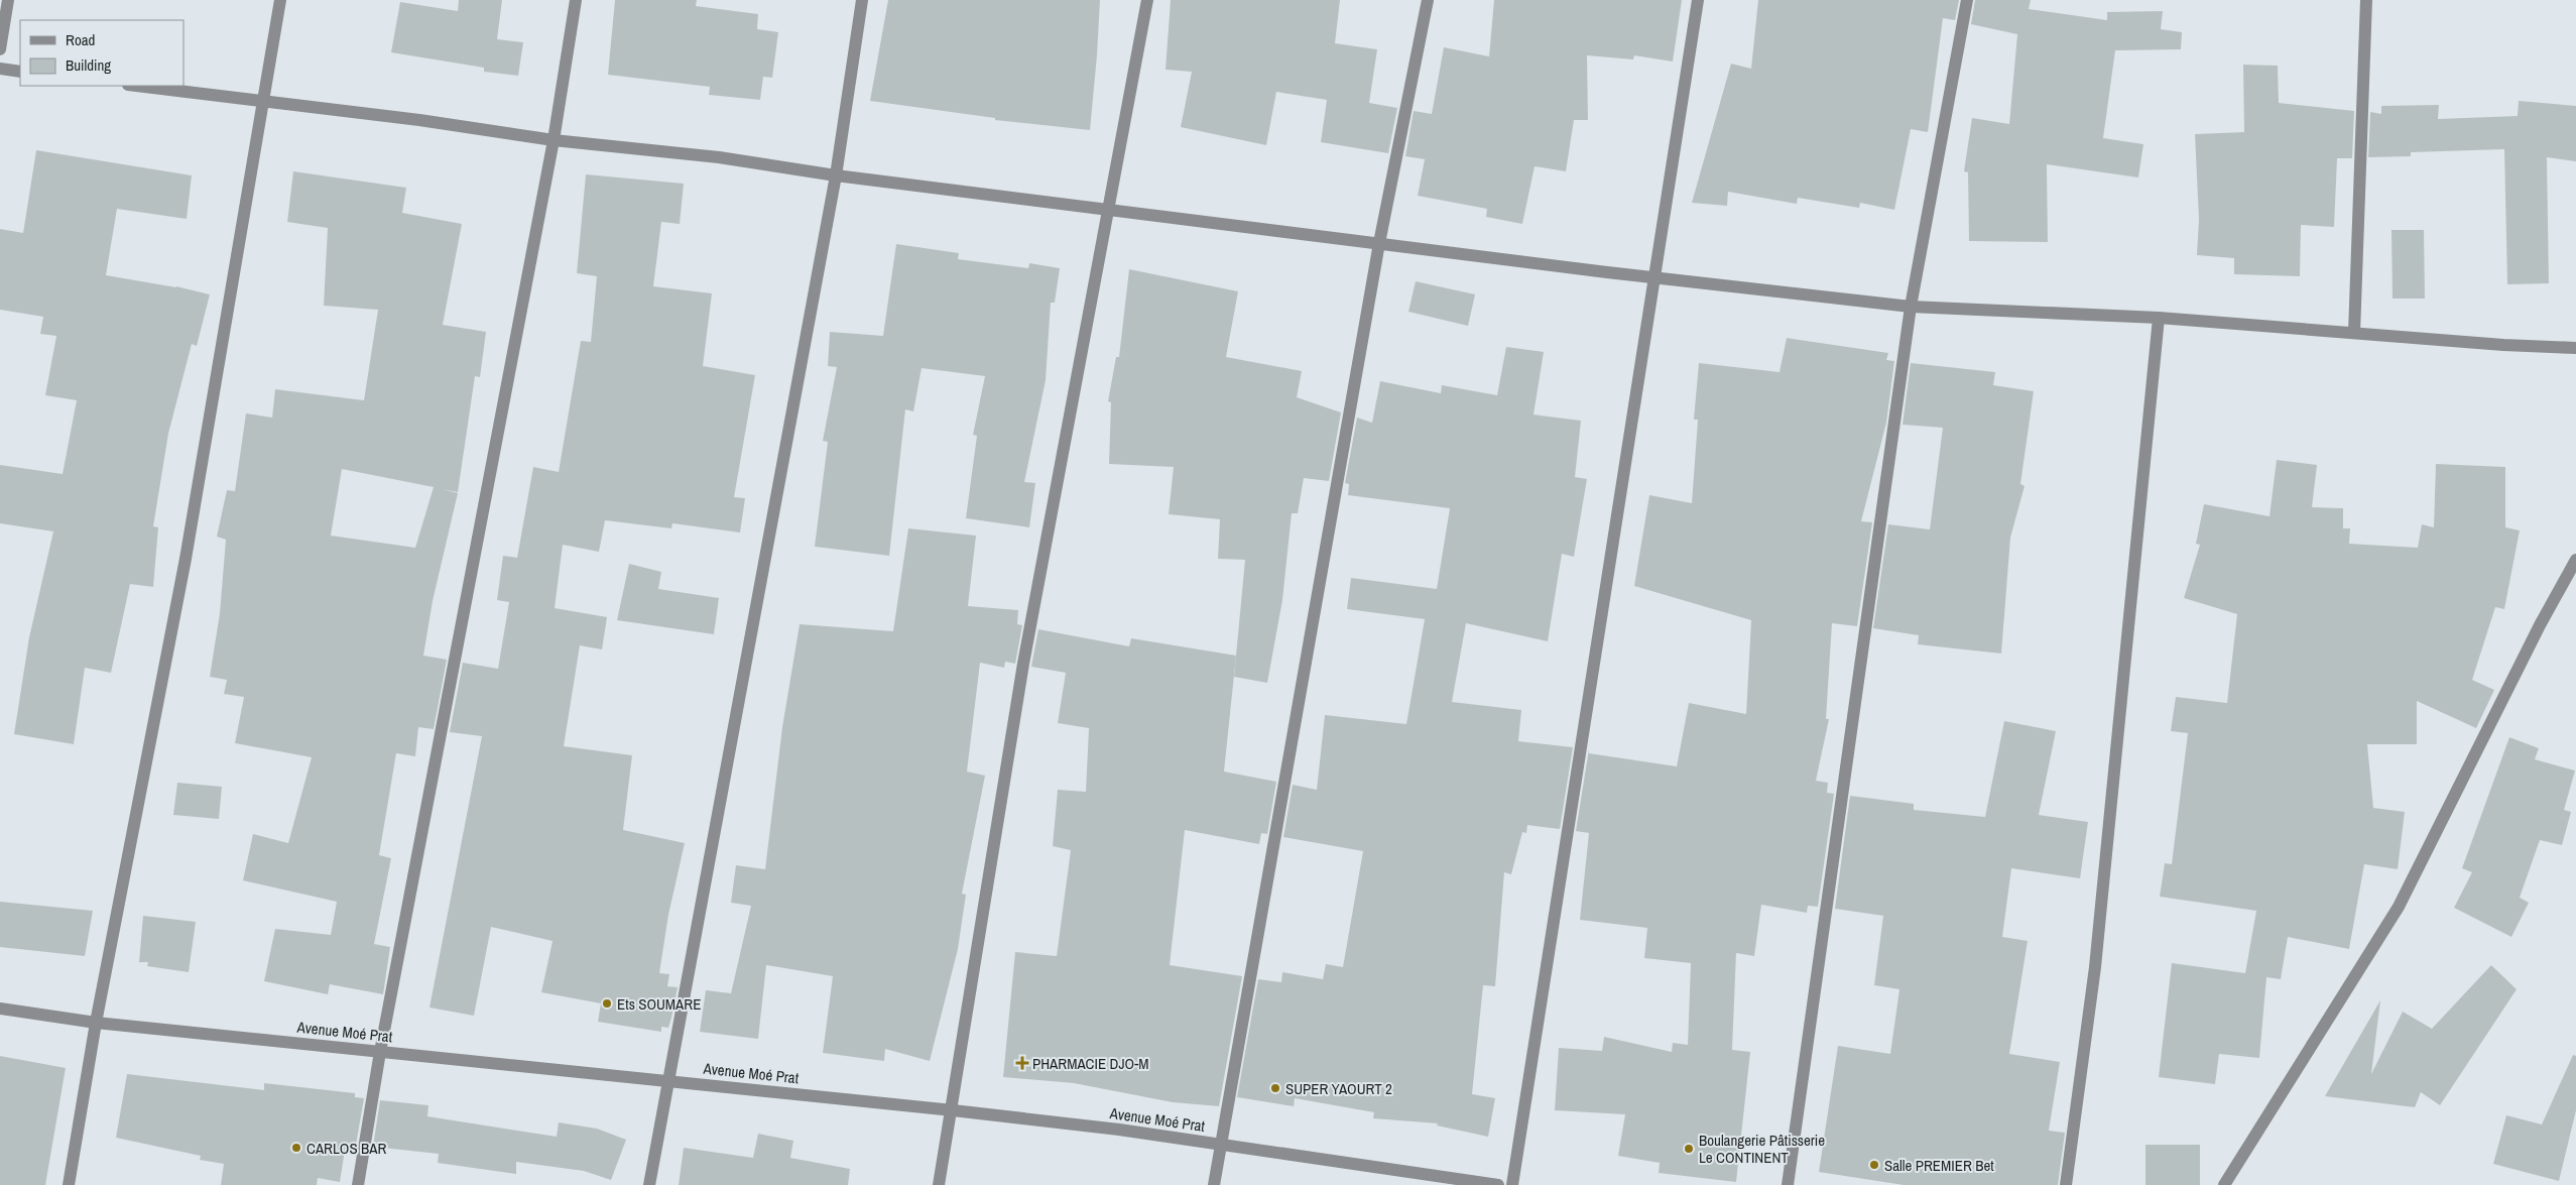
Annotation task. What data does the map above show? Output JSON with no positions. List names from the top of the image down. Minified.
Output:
{"streets":{"street":["Avenue Moé Prat"]},"places":{"other":["Ets SOUMARE","SUPER YAOURT 2","CARLOS BAR","Boulangerie Pâtisserie Le CONTINENT","Salle PREMIER Bet"],"health":["PHARMACIE DJO-M"]},"legend":["Road","Building"]}
